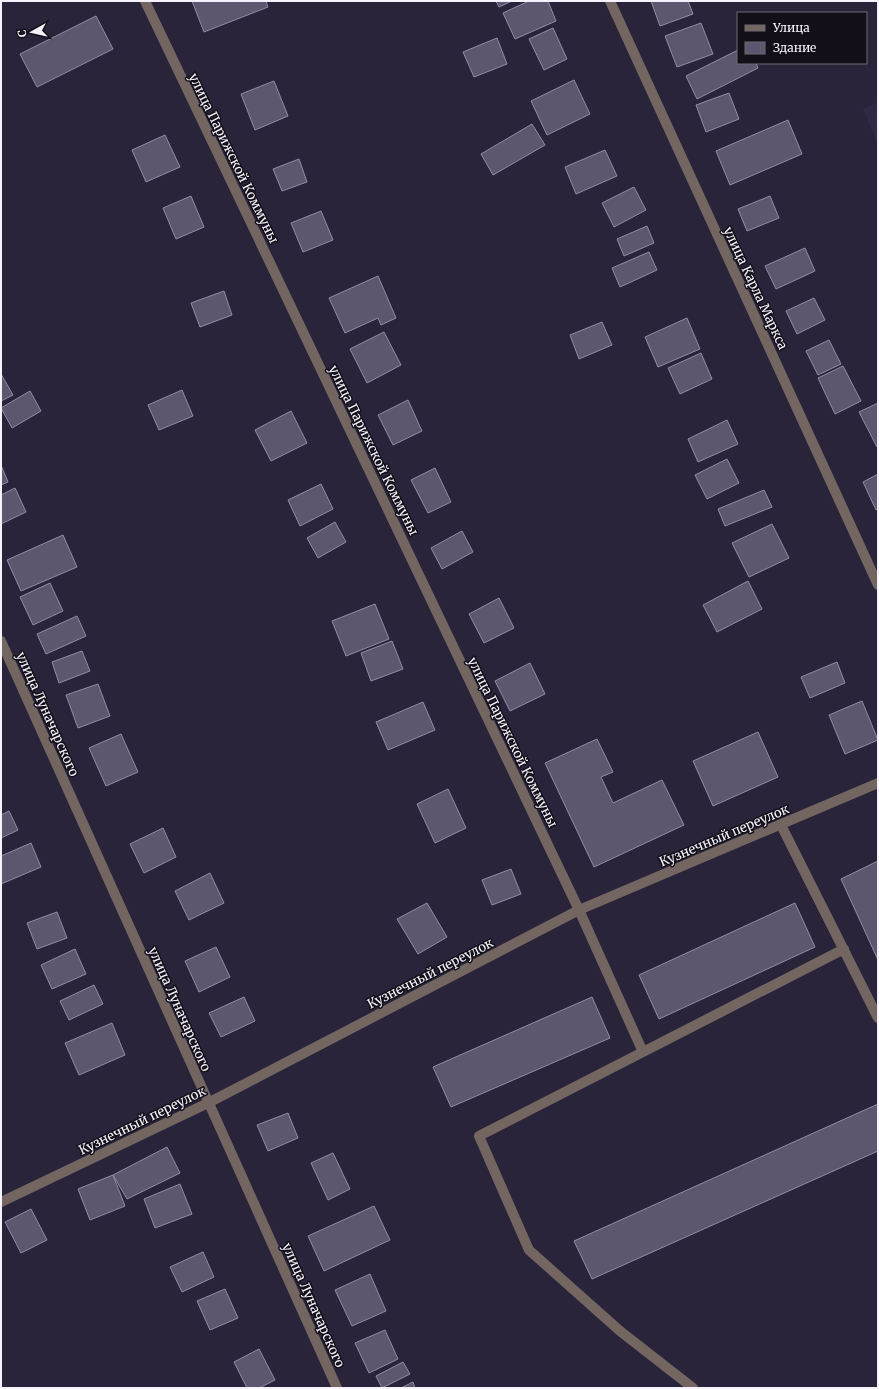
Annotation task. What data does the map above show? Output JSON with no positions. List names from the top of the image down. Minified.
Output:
{"streets":{"street":["улица Парижской Коммуны","улица Карла Маркса","улица Луначарского","Кузнечный переулок"]},"crossings":[["улица Парижской Коммуны","Кузнечный переулок"],["улица Луначарского","Кузнечный переулок"]],"legend":["Улица","Здание"],"north":"left"}
